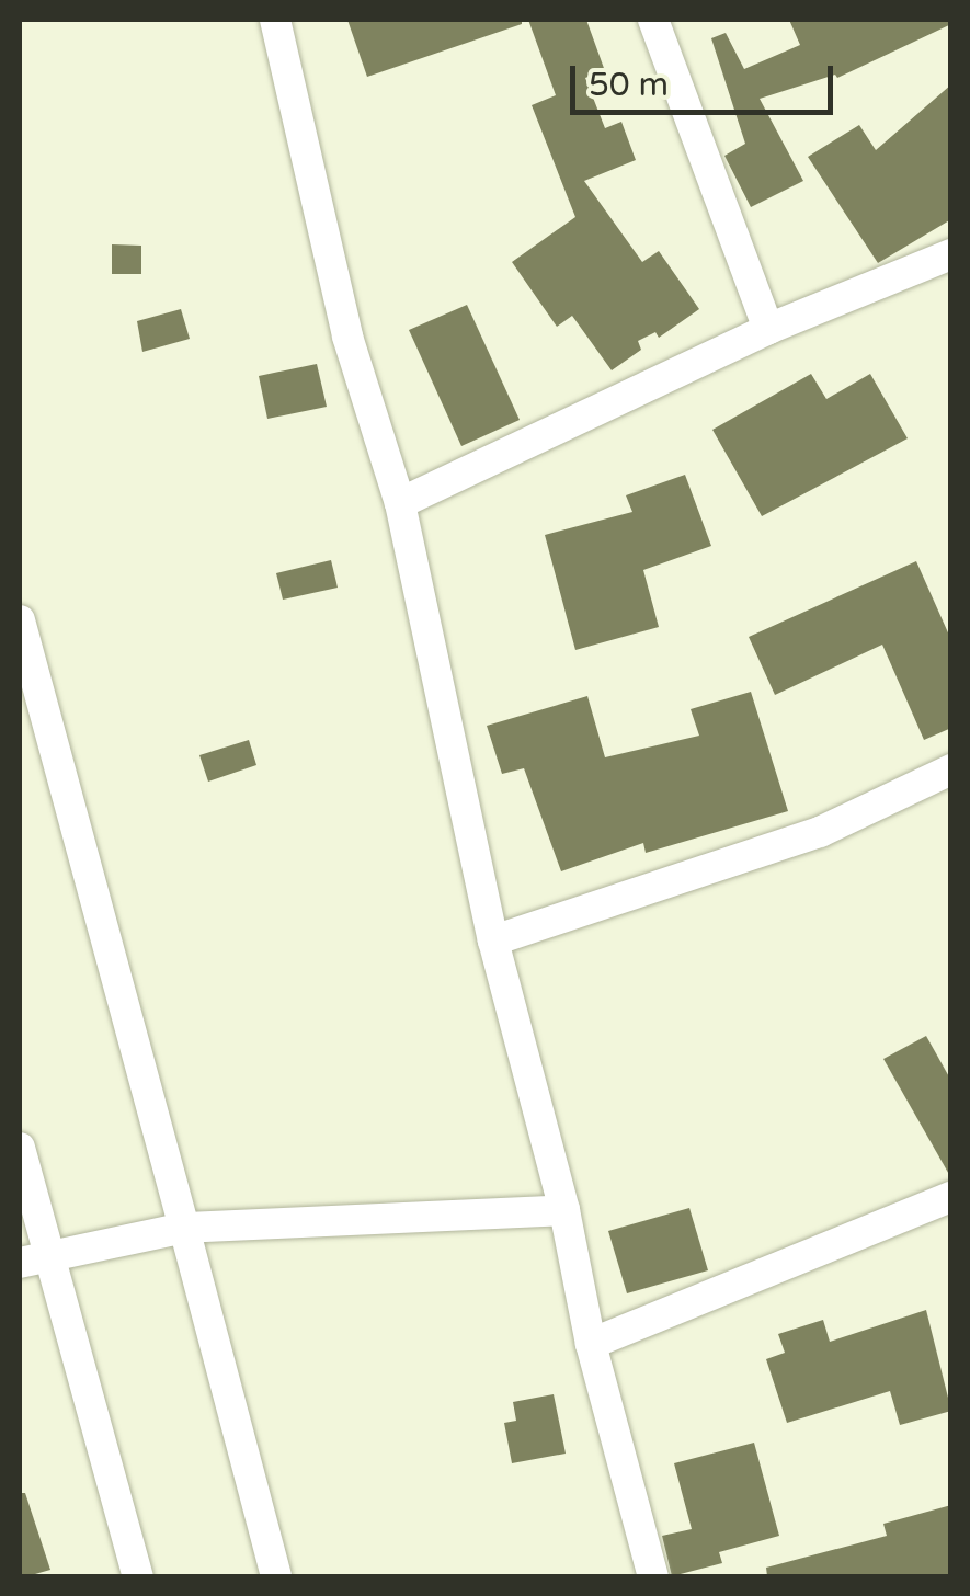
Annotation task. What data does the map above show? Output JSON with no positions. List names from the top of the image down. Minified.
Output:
{"scale_bar":"50 m"}
